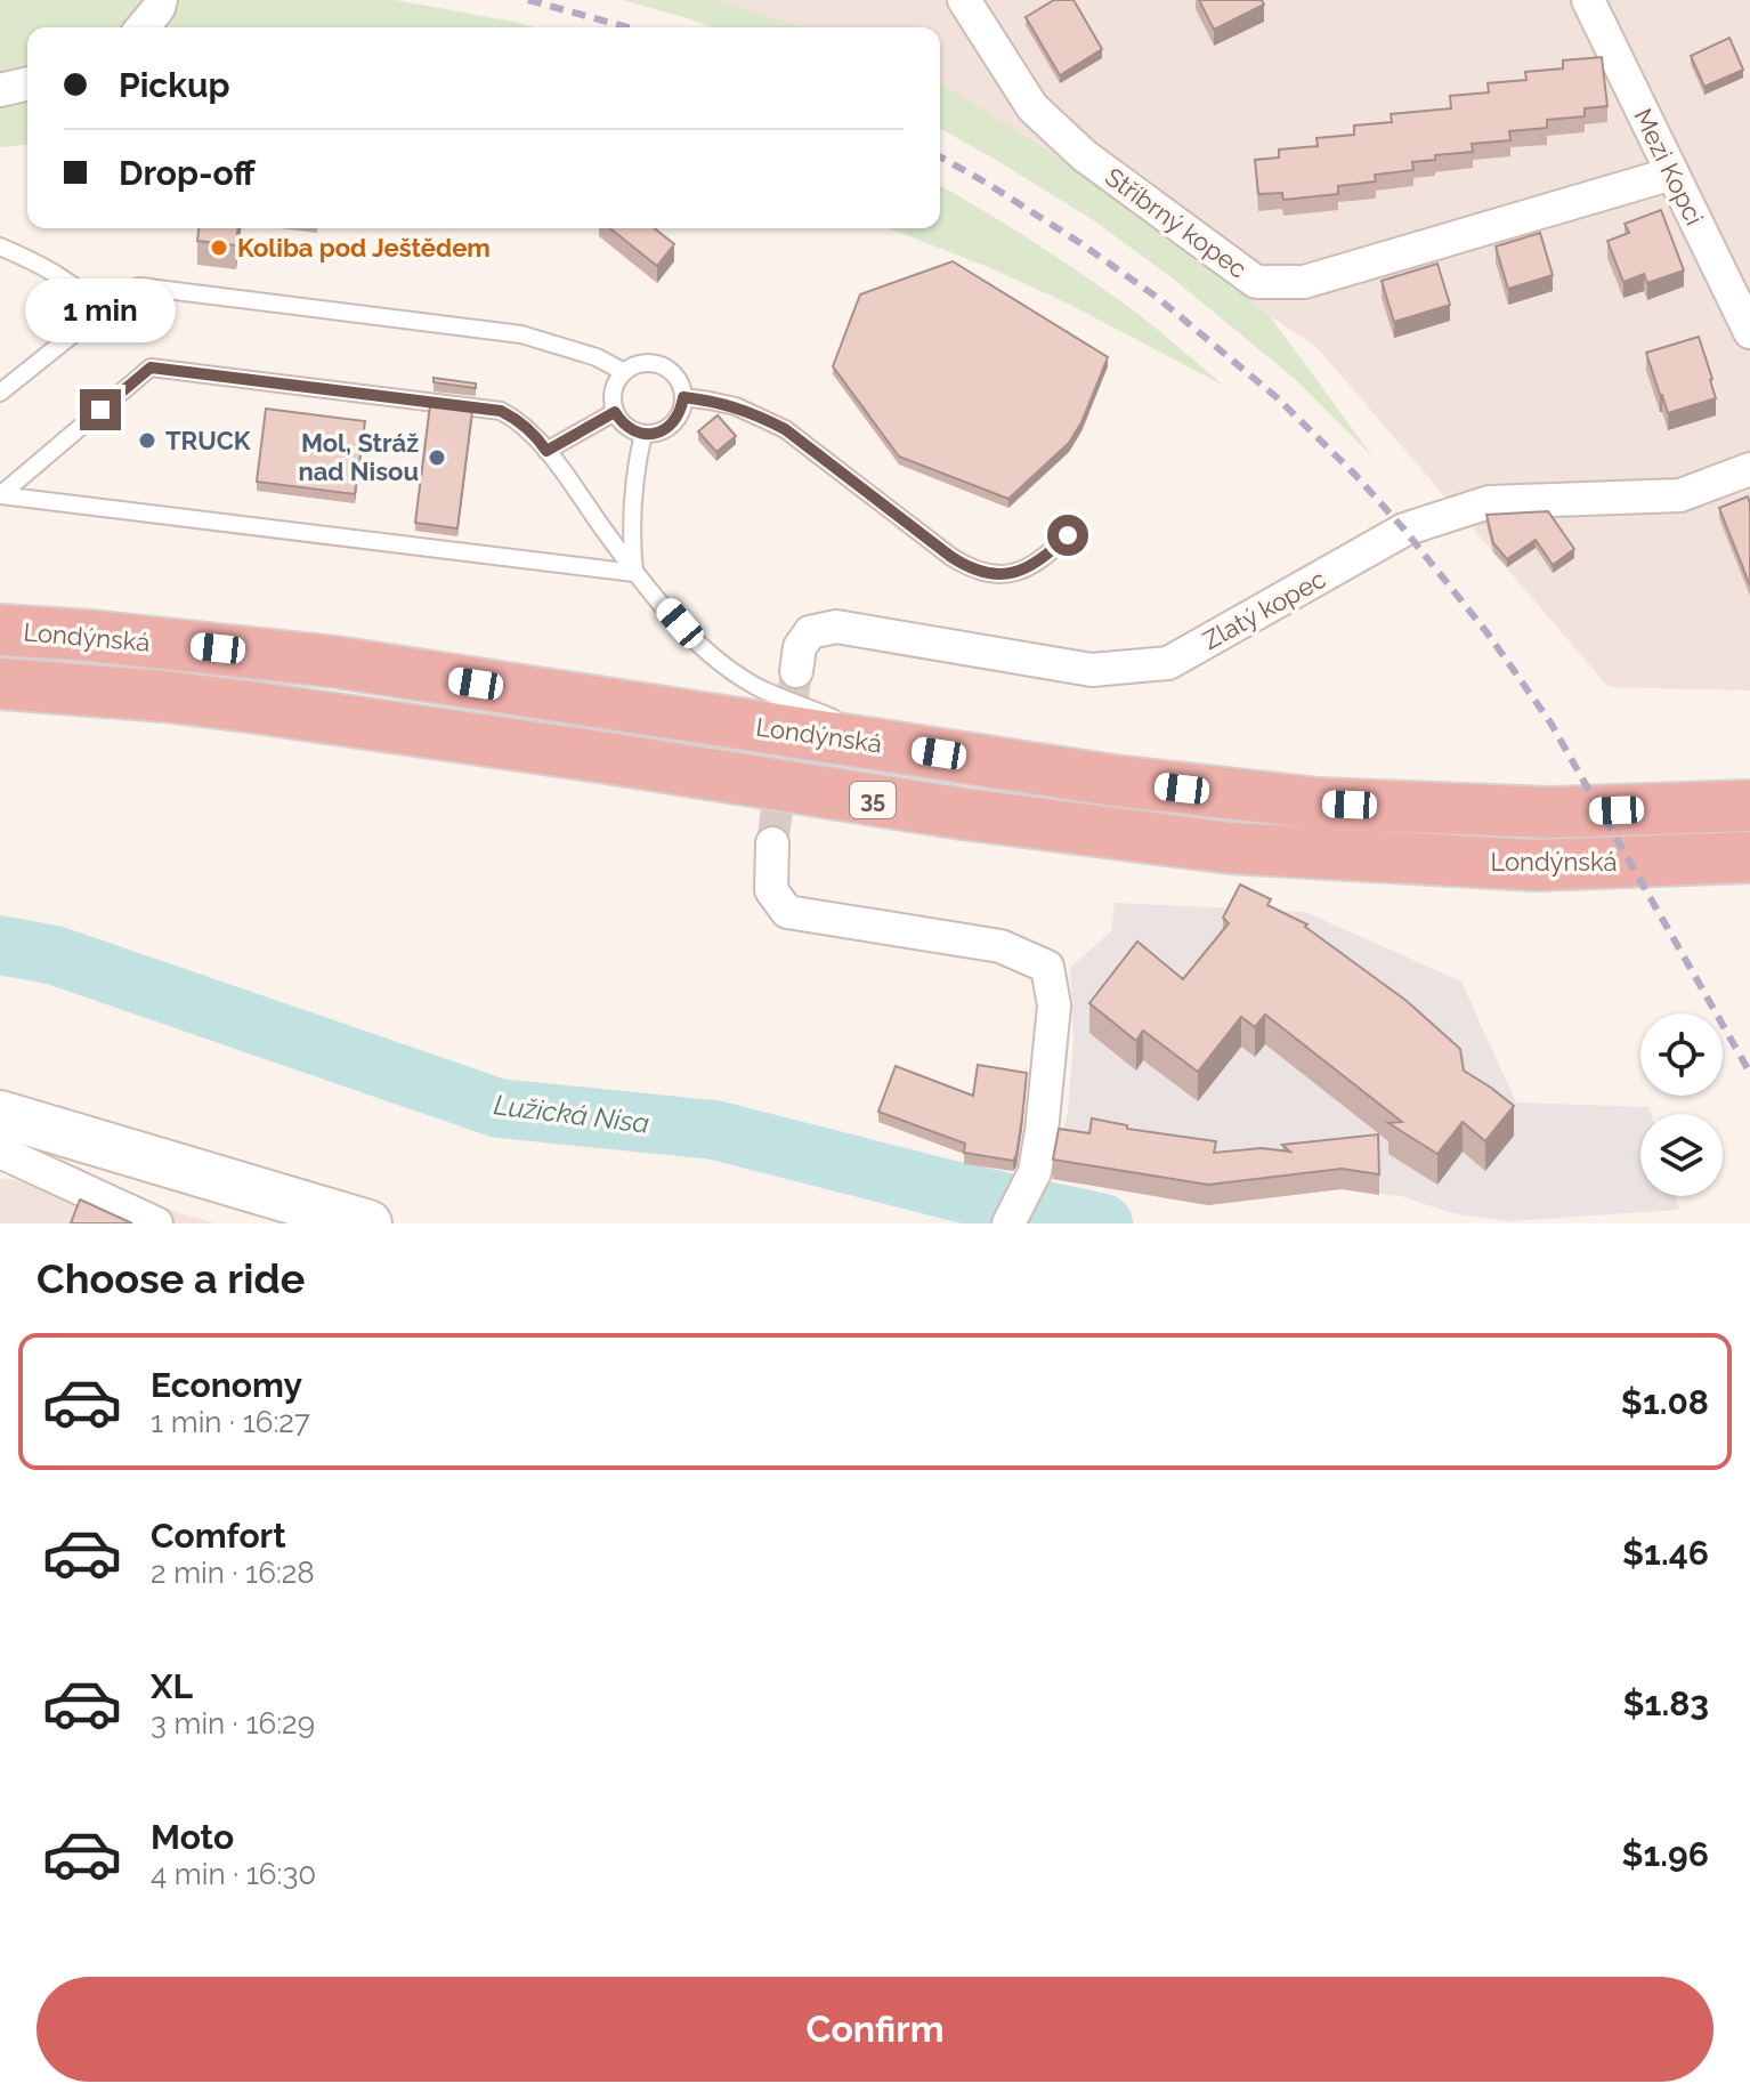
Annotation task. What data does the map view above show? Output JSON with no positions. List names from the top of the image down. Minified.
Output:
{"streets":{"highway":["Londýnská","35"],"street":["Mezi Kopci","Stříbrný kopec","Zlatý kopec"]},"crossings":[["Mezi Kopci","Stříbrný kopec"]],"water":["Lužická Nisa"],"places":["Koliba pod Ještědem","TRUCK","Mol, Stráž nad Nisou"],"page":{"banner":["Pickup","Drop-off"],"bubble":"1 min","heading":"Choose a ride","list":[{"name":"Economy","note":"1 min · 16:27","value":"$1.08"},{"name":"Comfort","note":"2 min · 16:28","value":"$1.46"},{"name":"XL","note":"3 min · 16:29","value":"$1.83"},{"name":"Moto","note":"4 min · 16:30","value":"$1.96"}],"buttons":"Confirm"}}
